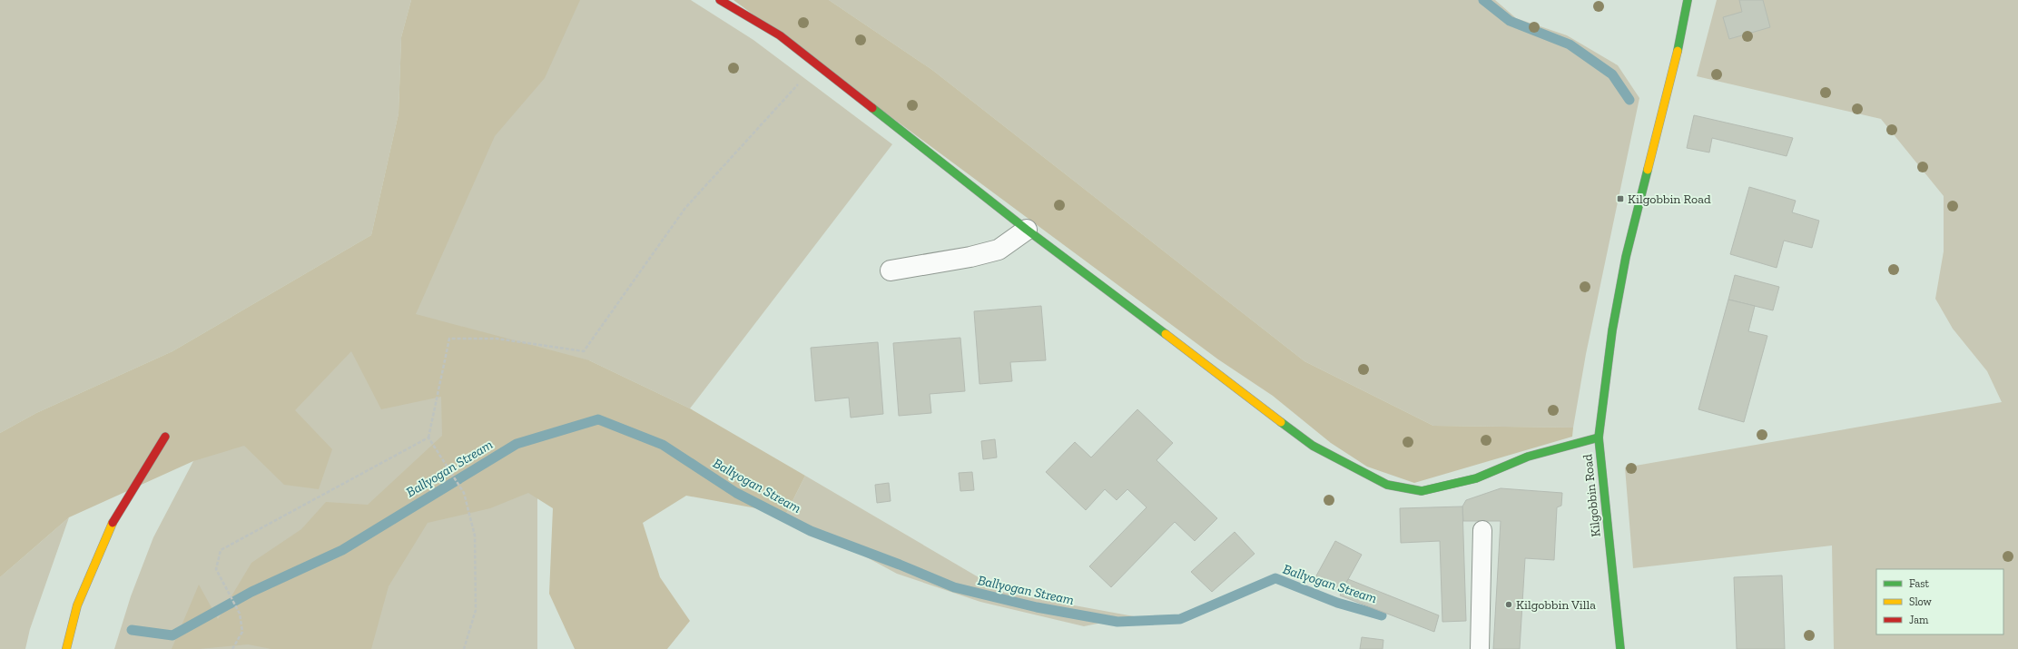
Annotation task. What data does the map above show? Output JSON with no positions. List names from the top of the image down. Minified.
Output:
{"streets":{"street":["Kilgobbin Road"]},"water":["Ballyogan Stream"],"places":{"transit":["Kilgobbin Road"],"other":["Kilgobbin Villa"]},"legend":["Fast","Slow","Jam"]}
